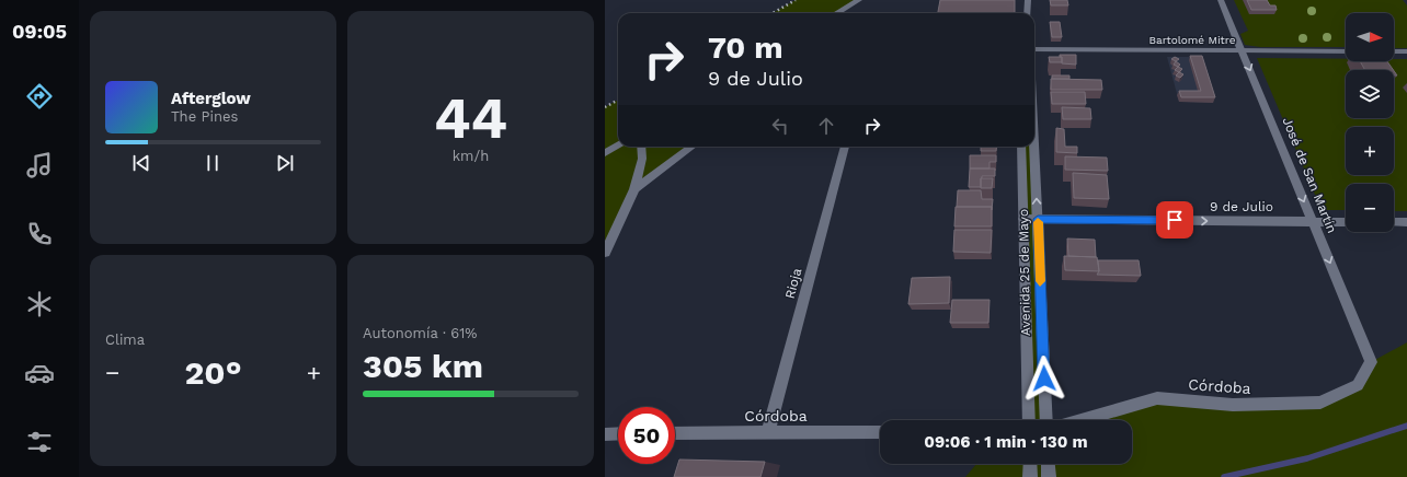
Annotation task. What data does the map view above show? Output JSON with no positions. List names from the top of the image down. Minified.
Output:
{"streets":{"street":["Bartolomé Mitre","José de San Martín","9 de Julio","Avenida 25 de Mayo","Rioja","Córdoba"]},"crossings":[["Bartolomé Mitre","José de San Martín"],["José de San Martín","9 de Julio"],["José de San Martín","Córdoba"],["9 de Julio","Avenida 25 de Mayo"],["Rioja","Córdoba"]],"one_way":["José de San Martín","9 de Julio"],"north":"right","page":{"tabs":"09:05","tile":[["44","km/h"],"Clima",["Autonomía · 61%","305 km"]],"map_buttons":["+","−"],"turn":["70 m","9 de Julio"],"song":["Afterglow","The Pines"],"heat":["−","20°","+"],"limit":"50","trip":"09:06 · 1 min · 130 m"}}
